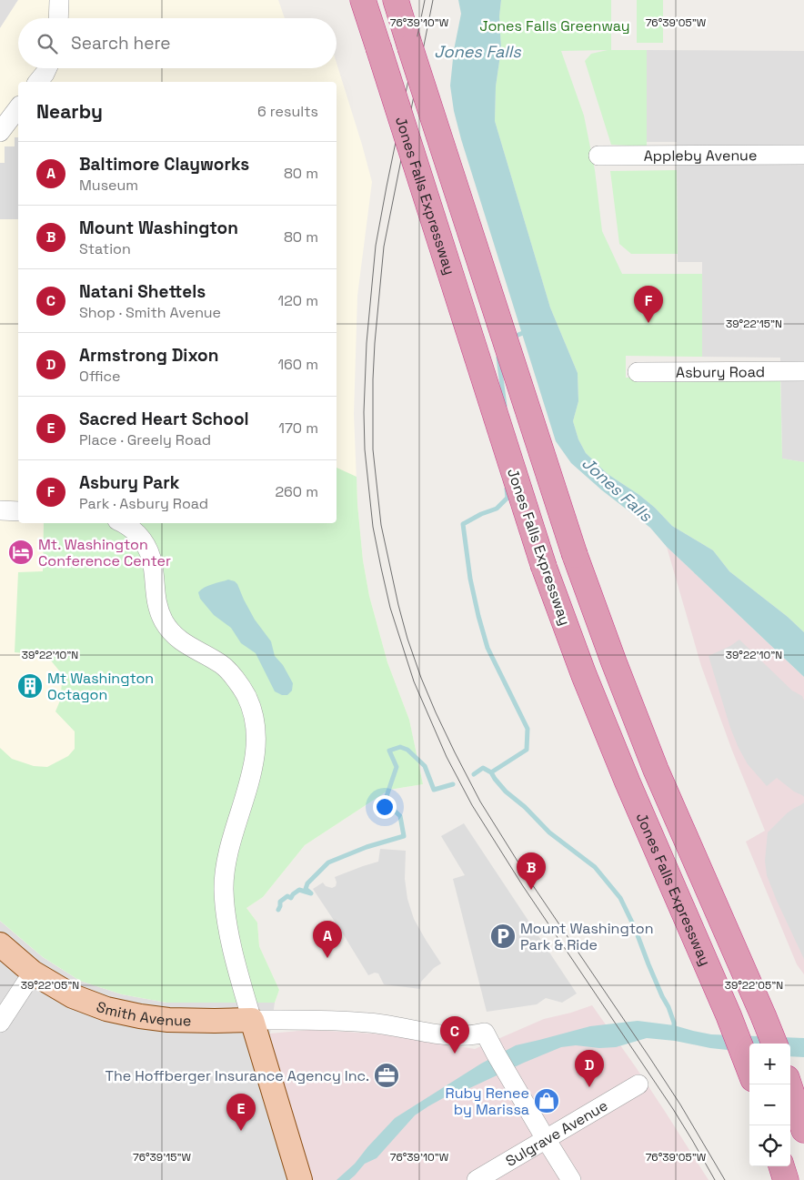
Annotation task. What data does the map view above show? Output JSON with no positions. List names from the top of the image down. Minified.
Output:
{"streets":{"highway":["Jones Falls Expressway"],"main road":["Smith Avenue"],"street":["Appleby Avenue","Asbury Road","Sulgrave Avenue"]},"crossings":[["Smith Avenue","Sulgrave Avenue"]],"water":["Jones Falls"],"parks":["Jones Falls Greenway"],"places":{"hotel":["Mt. Washington Conference Center"],"building":["Mt Washington Octagon"],"parking":["Mount Washington Park & Ride"],"office":["The Hoffberger Insurance Agency Inc."],"shop":["Ruby Renee by Marissa"]},"page":{"search":"Search here","heading":["Nearby","6 results"],"list":[{"mark":"A","name":"Baltimore Clayworks","note":"Museum","value":"80 m"},{"mark":"B","name":"Mount Washington","note":"Station","value":"80 m"},{"mark":"C","name":"Natani Shettels","note":"Shop · Smith Avenue","value":"120 m"},{"mark":"D","name":"Armstrong Dixon","note":"Office","value":"160 m"},{"mark":"E","name":"Sacred Heart School","note":"Place · Greely Road","value":"170 m"},{"mark":"F","name":"Asbury Park","note":"Park · Asbury Road","value":"260 m"}],"pins":["F","B","A","C","D","E"],"map_buttons":["+","−"]},"coordinates":["76°39'10\"W","76°39'05\"W","39°22'15\"N","39°22'10\"N","39°22'05\"N","76°39'15\"W"]}
